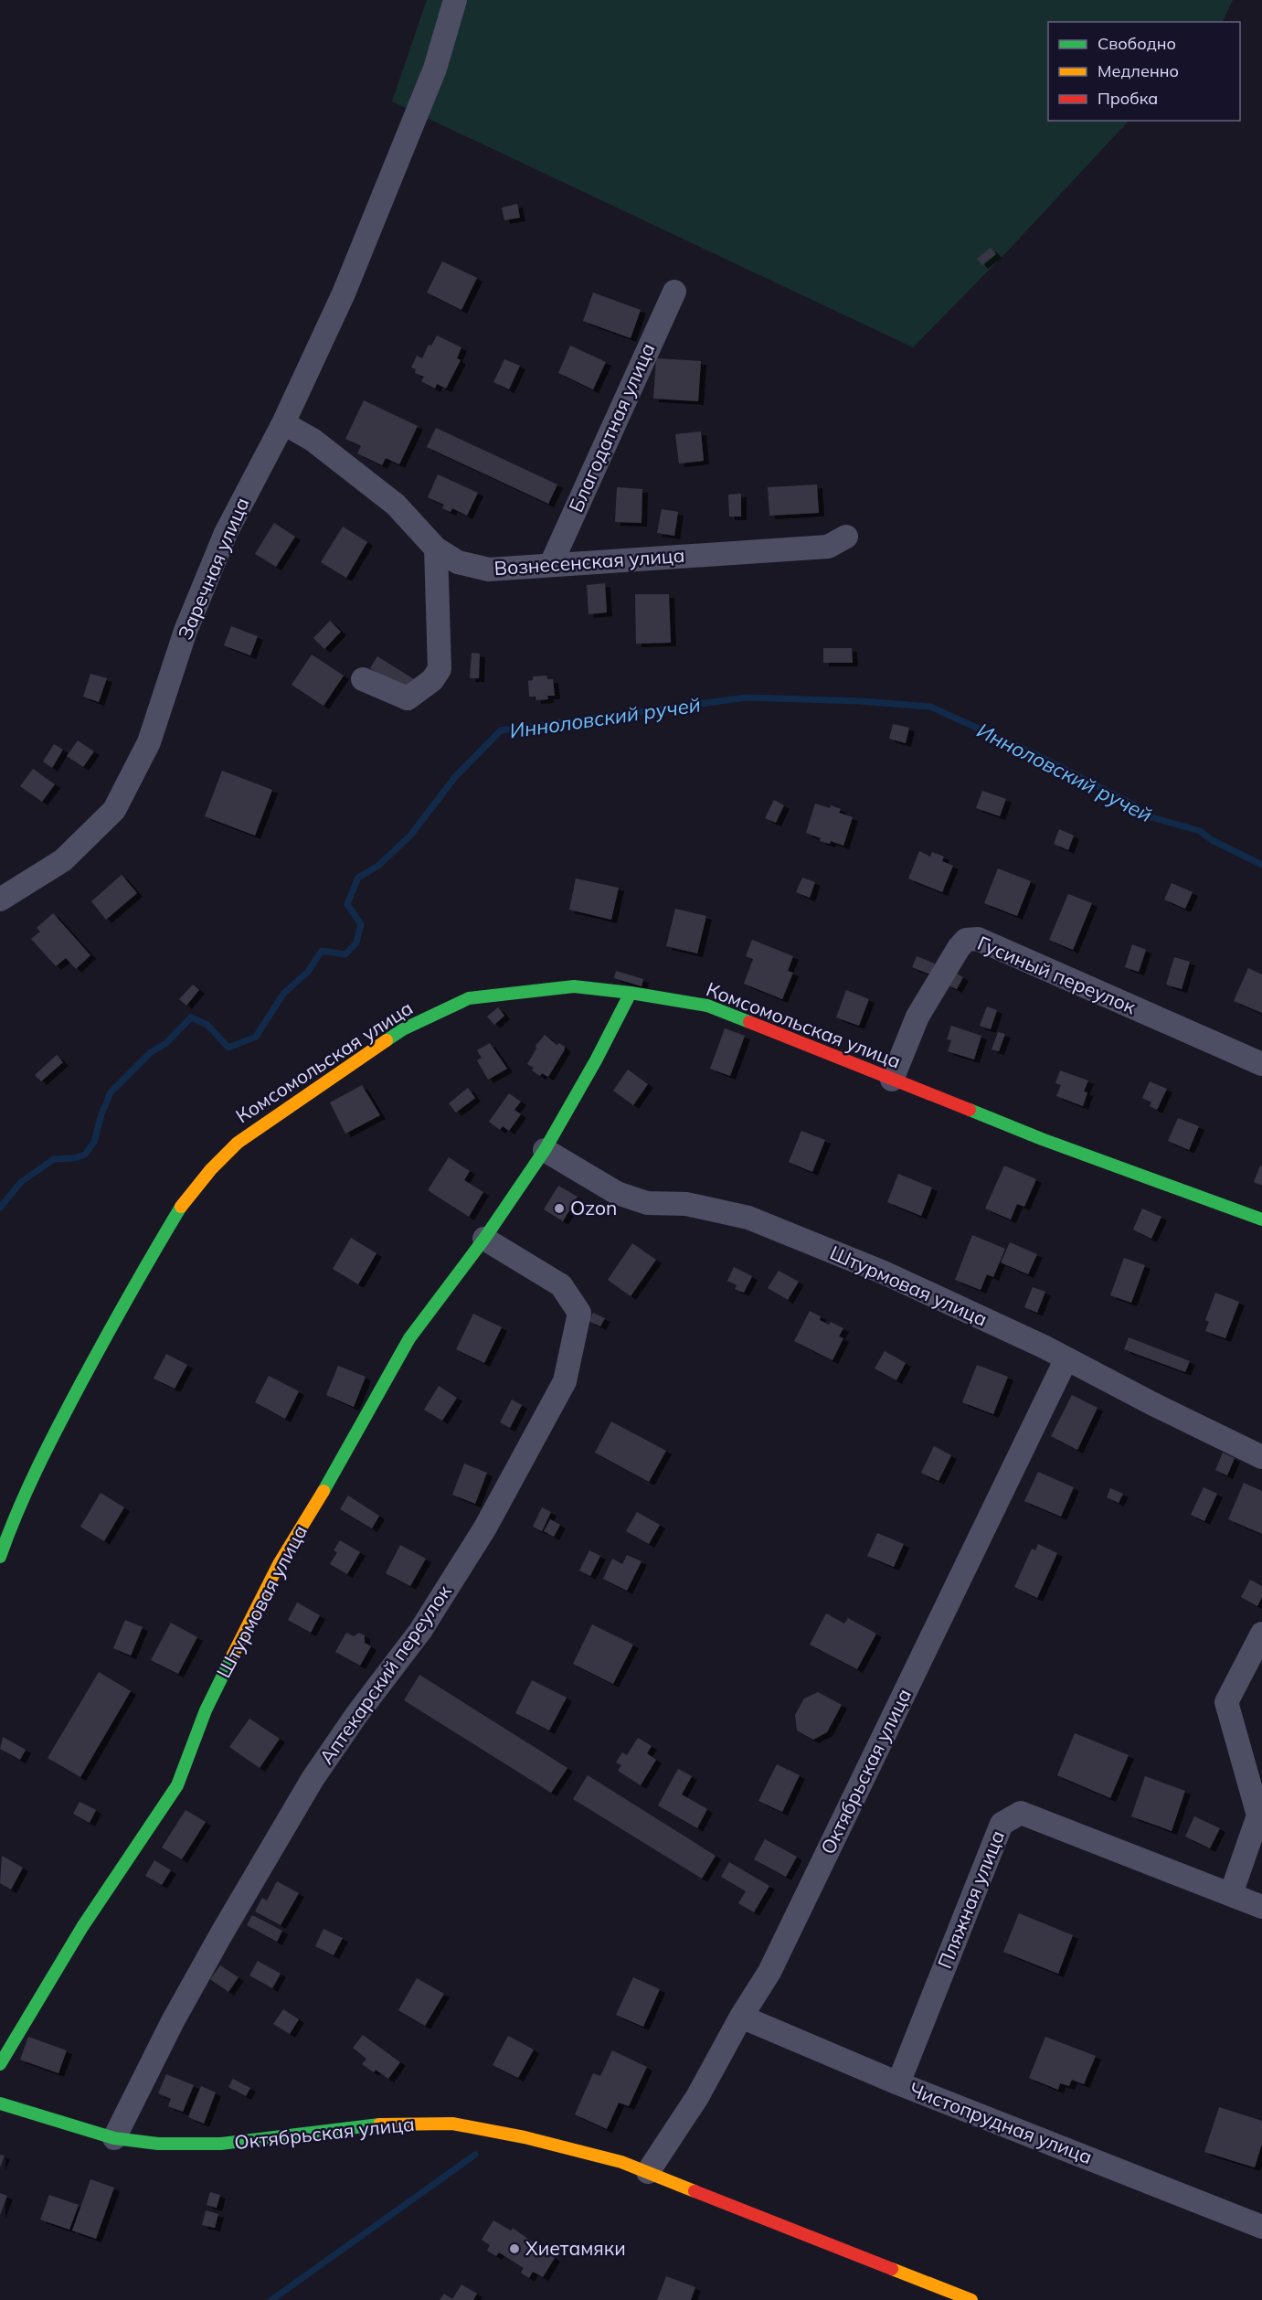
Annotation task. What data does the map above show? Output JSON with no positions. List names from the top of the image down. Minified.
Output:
{"streets":{"street":["Благодатная улица","Вознесенская улица","Заречная улица","Гусиный переулок","Комсомольская улица","Штурмовая улица","Аптекарский переулок","Октябрьская улица","Пляжная улица","Чистопрудная улица"]},"crossings":[["Благодатная улица","Вознесенская улица"],["Вознесенская улица","Заречная улица"],["Гусиный переулок","Комсомольская улица"],["Комсомольская улица","Штурмовая улица"],["Штурмовая улица","Аптекарский переулок"],["Штурмовая улица","Октябрьская улица"],["Аптекарский переулок","Октябрьская улица"],["Октябрьская улица","Чистопрудная улица"],["Пляжная улица","Чистопрудная улица"]],"water":["Инноловский ручей"],"places":["Ozon","Хиетамяки"],"legend":["Свободно","Медленно","Пробка"]}
